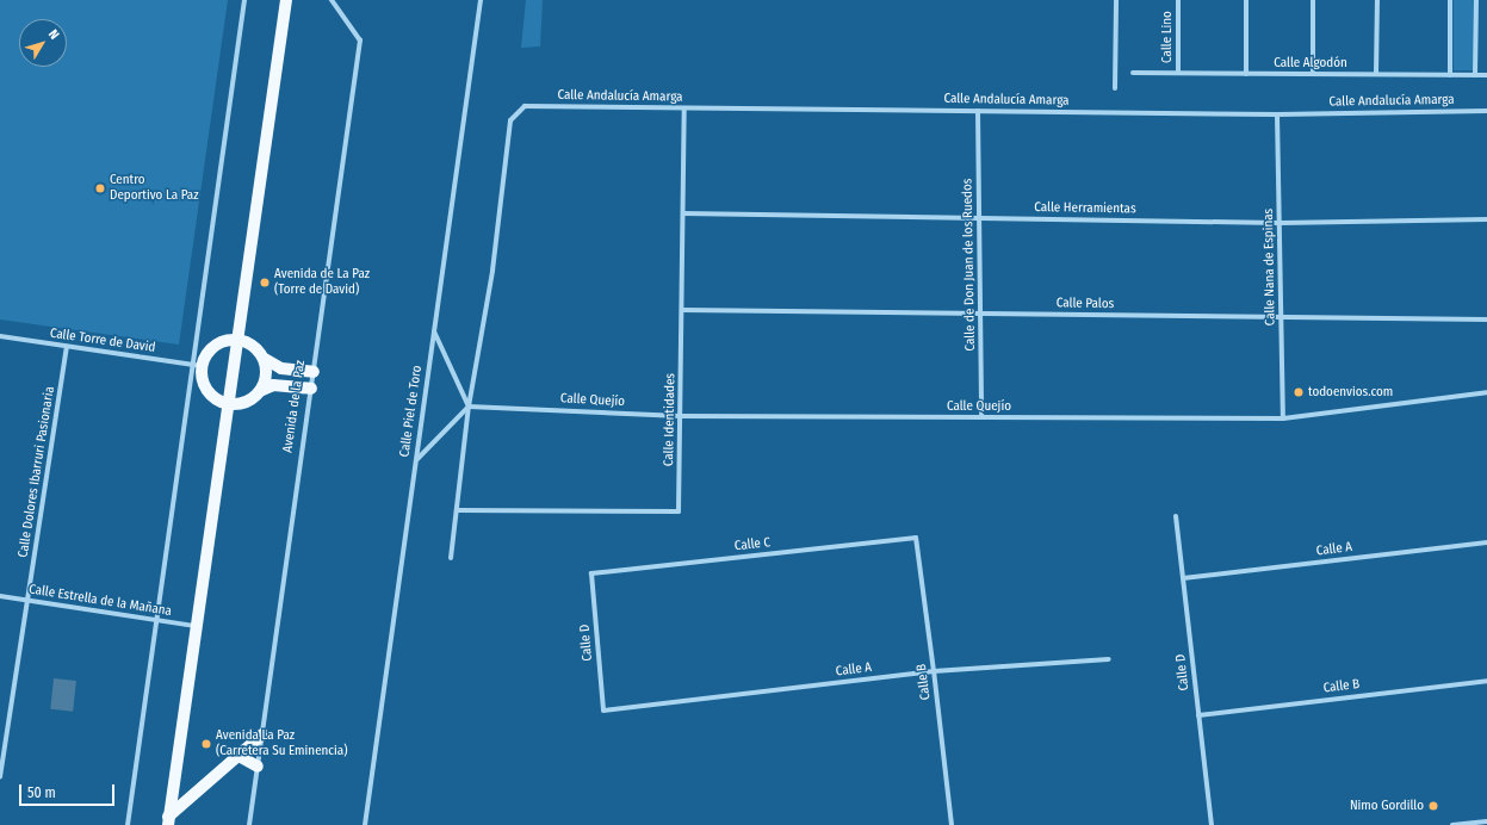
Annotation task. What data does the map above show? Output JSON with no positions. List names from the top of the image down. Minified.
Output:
{"streets":{"street":["Calle Lino","Calle Algodón","Calle Andalucía Amarga","Calle Herramientas","Calle de Don Juan de los Ruedos","Calle Nana de Espinas","Calle Palos","Calle Torre de David","Calle Quejío","Avenida de la Paz","Calle Piel de Toro","Calle Identidades","Calle Dolores Ibarruri Pasionaria","Calle C","Calle A","Calle Estrella de la Mañana","Calle D","Calle B"]},"crossings":[["Calle Lino","Calle Algodón"],["Calle Andalucía Amarga","Calle de Don Juan de los Ruedos"],["Calle Andalucía Amarga","Calle Nana de Espinas"],["Calle Andalucía Amarga","Calle Quejío"],["Calle Andalucía Amarga","Calle Identidades"],["Calle Herramientas","Calle de Don Juan de los Ruedos"],["Calle Herramientas","Calle Nana de Espinas"],["Calle Herramientas","Calle Identidades"],["Calle de Don Juan de los Ruedos","Calle Palos"],["Calle de Don Juan de los Ruedos","Calle Quejío"],["Calle Nana de Espinas","Calle Palos"],["Calle Nana de Espinas","Calle Quejío"],["Calle Palos","Calle Identidades"],["Calle Torre de David","Calle Dolores Ibarruri Pasionaria"],["Calle Quejío","Calle Identidades"],["Calle Dolores Ibarruri Pasionaria","Calle Estrella de la Mañana"],["Calle C","Calle D"],["Calle C","Calle B"],["Calle A","Calle D"],["Calle A","Calle B"],["Calle D","Calle B"]],"places":["Centro Deportivo La Paz","Avenida de La Paz (Torre de David)","todoenvios.com","Avenida La Paz (Carretera Su Eminencia)","Nimo Gordillo"],"scale_bar":"50 m","north":"top right"}
